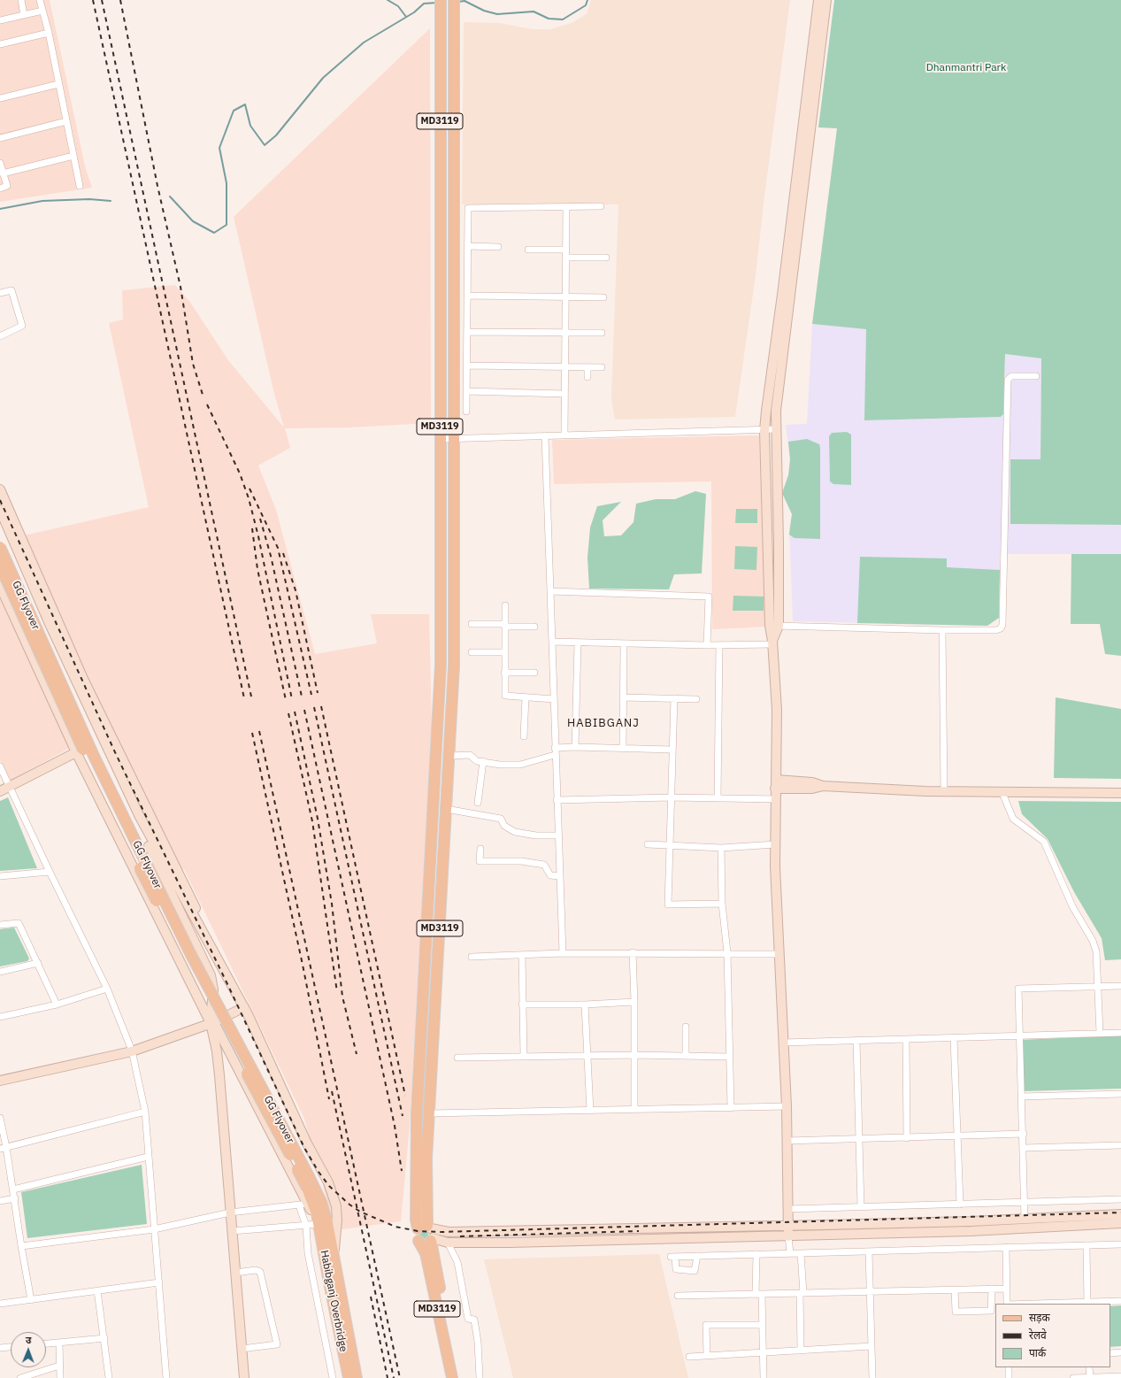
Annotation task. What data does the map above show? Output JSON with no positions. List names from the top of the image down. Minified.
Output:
{"streets":{"main road":["MD3119","GG Flyover","Habibganj Overbridge"]},"crossings":[["GG Flyover","Habibganj Overbridge"]],"districts":["HABIBGANJ"],"parks":["Dhanmantri Park"],"legend":["सड़क","रेलवे","पार्क"],"north":"top"}
